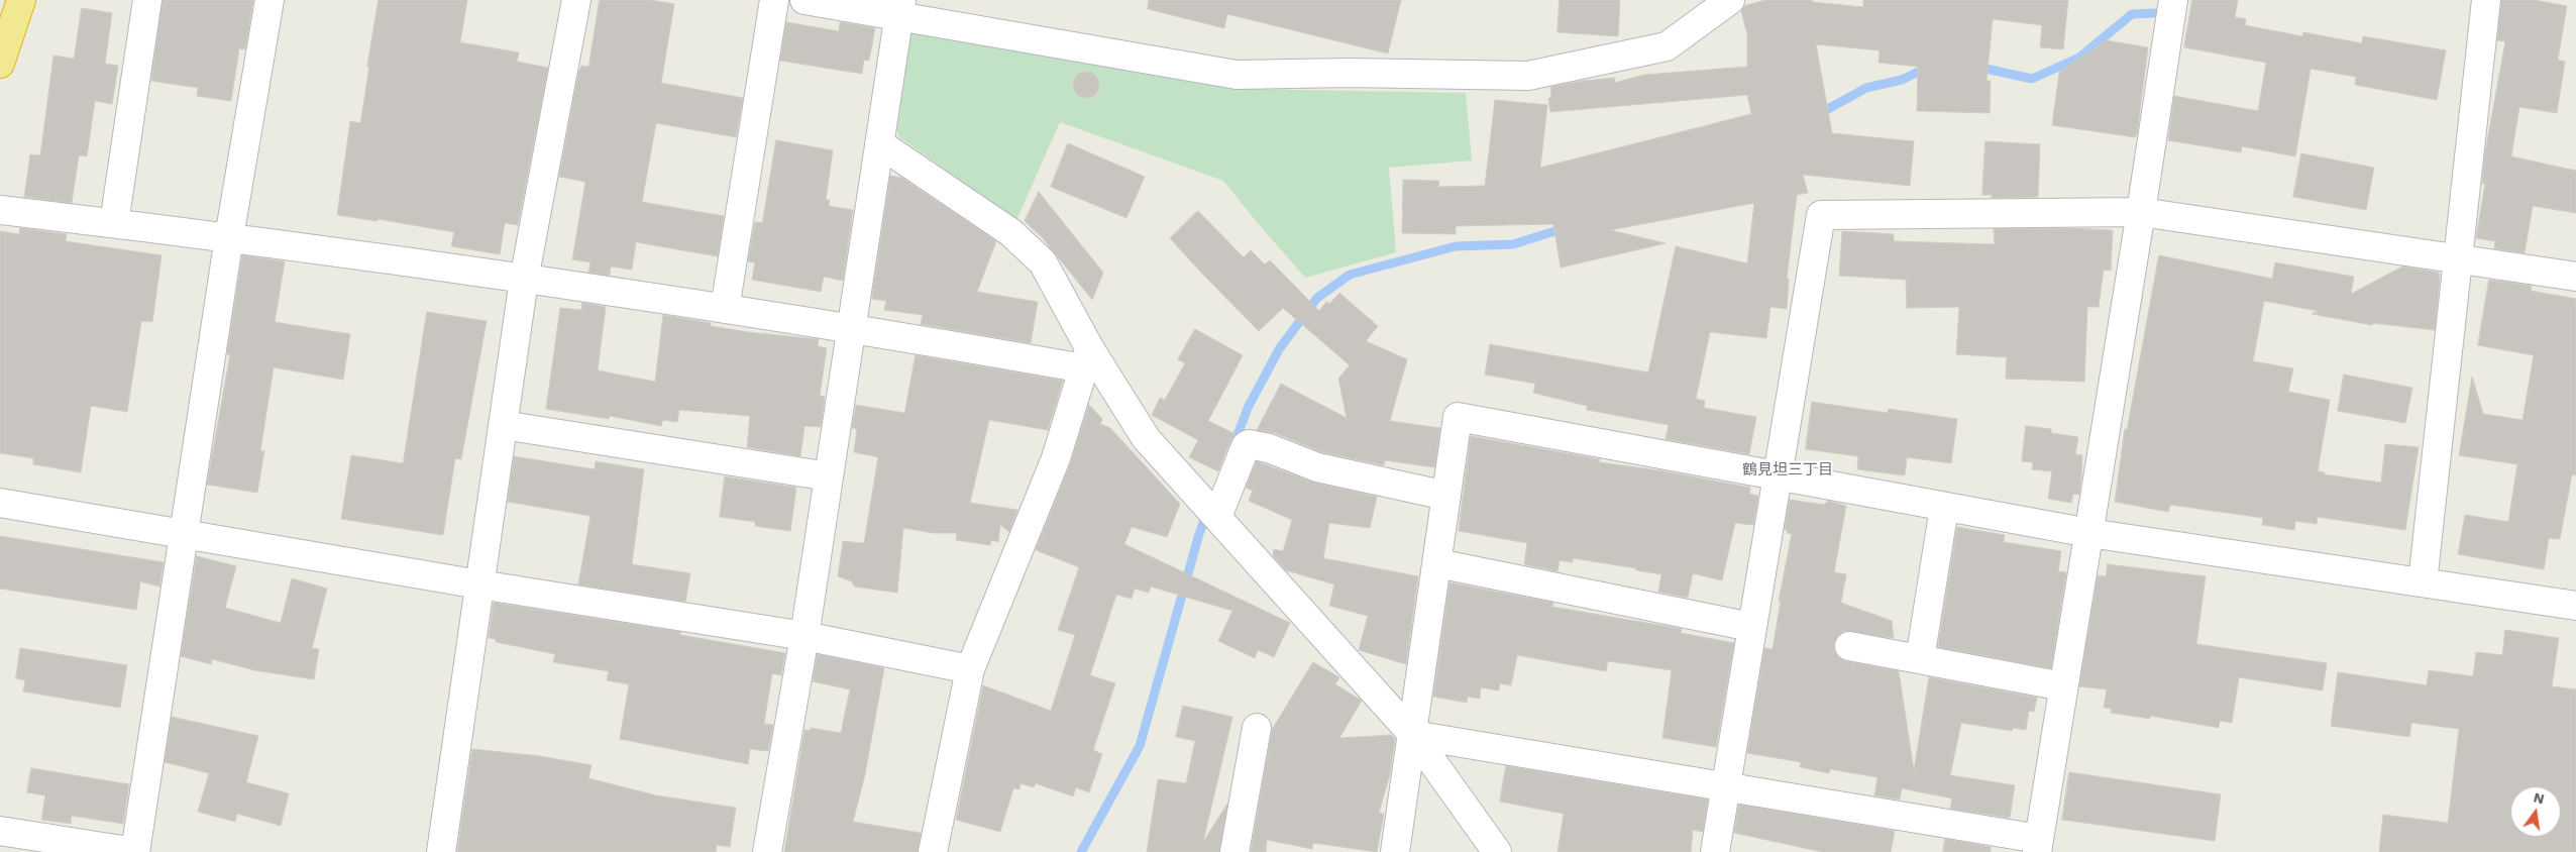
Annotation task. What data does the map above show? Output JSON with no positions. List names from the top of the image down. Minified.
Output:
{"districts":["鶴見坦三丁目"],"north":"top"}
